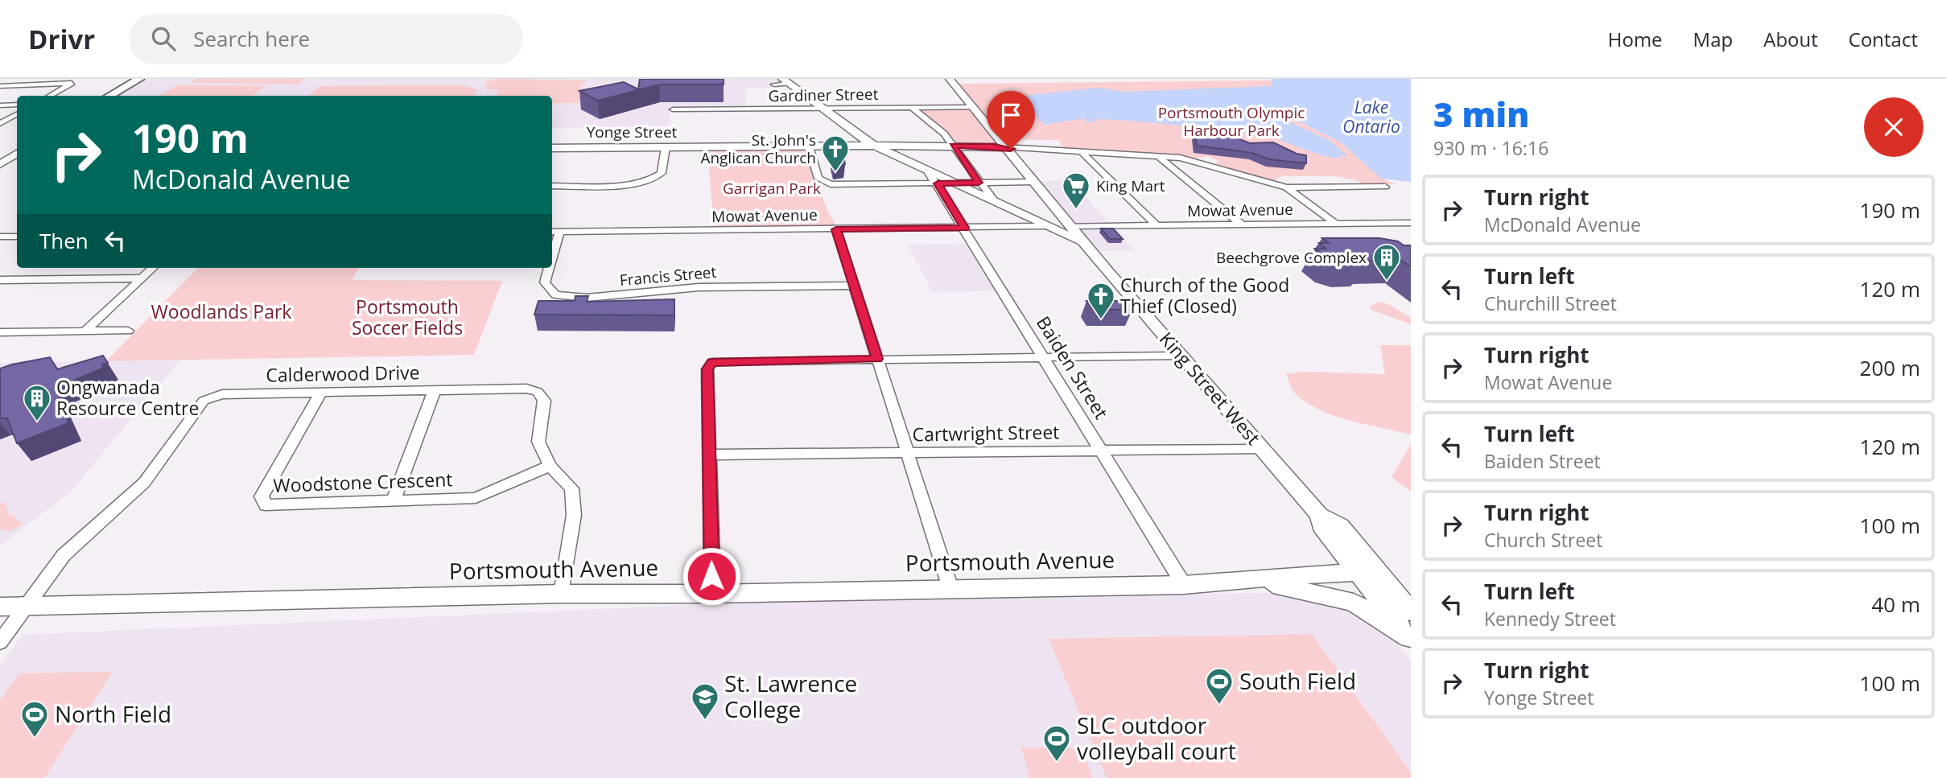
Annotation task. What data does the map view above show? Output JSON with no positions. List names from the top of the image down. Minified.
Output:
{"streets":{"main road":["Yonge Street","King Street West","Portsmouth Avenue"],"street":["Gardiner Street","Mowat Avenue","Francis Street","Baiden Street","Calderwood Drive","Cartwright Street","Woodstone Crescent"]},"crossings":[["Gardiner Street","King Street West"],["Yonge Street","King Street West"],["Mowat Avenue","Baiden Street"],["Mowat Avenue","King Street West"],["Baiden Street","Cartwright Street"],["Baiden Street","Portsmouth Avenue"],["Calderwood Drive","Woodstone Crescent"],["Calderwood Drive","Portsmouth Avenue"],["King Street West","Cartwright Street"],["King Street West","Portsmouth Avenue"]],"water":["Lake Ontario"],"parks":["Portsmouth Olympic Harbour Park","Garrigan Park","Portsmouth Soccer Fields","Woodlands Park"],"places":{"church":["St. John's Anglican Church","Church of the Good Thief (Closed)"],"supermarket":["King Mart"],"building":["Beechgrove Complex","Ongwanada Resource Centre"],"sports":["South Field","North Field","SLC outdoor volleyball court"],"school or university":["St. Lawrence College"]},"page":{"header":"Drivr","search":"Search here","nav":["Home","Map","About","Contact"],"heading":["3 min","930 m · 16:16"],"turn":["190 m","McDonald Avenue"],"list":[{"name":"Turn right","note":"McDonald Avenue","value":"190 m"},{"name":"Turn left","note":"Churchill Street","value":"120 m"},{"name":"Turn right","note":"Mowat Avenue","value":"200 m"},{"name":"Turn left","note":"Baiden Street","value":"120 m"},{"name":"Turn right","note":"Church Street","value":"100 m"},{"name":"Turn left","note":"Kennedy Street","value":"40 m"},{"name":"Turn right","note":"Yonge Street","value":"100 m"}],"then":"Then"}}
